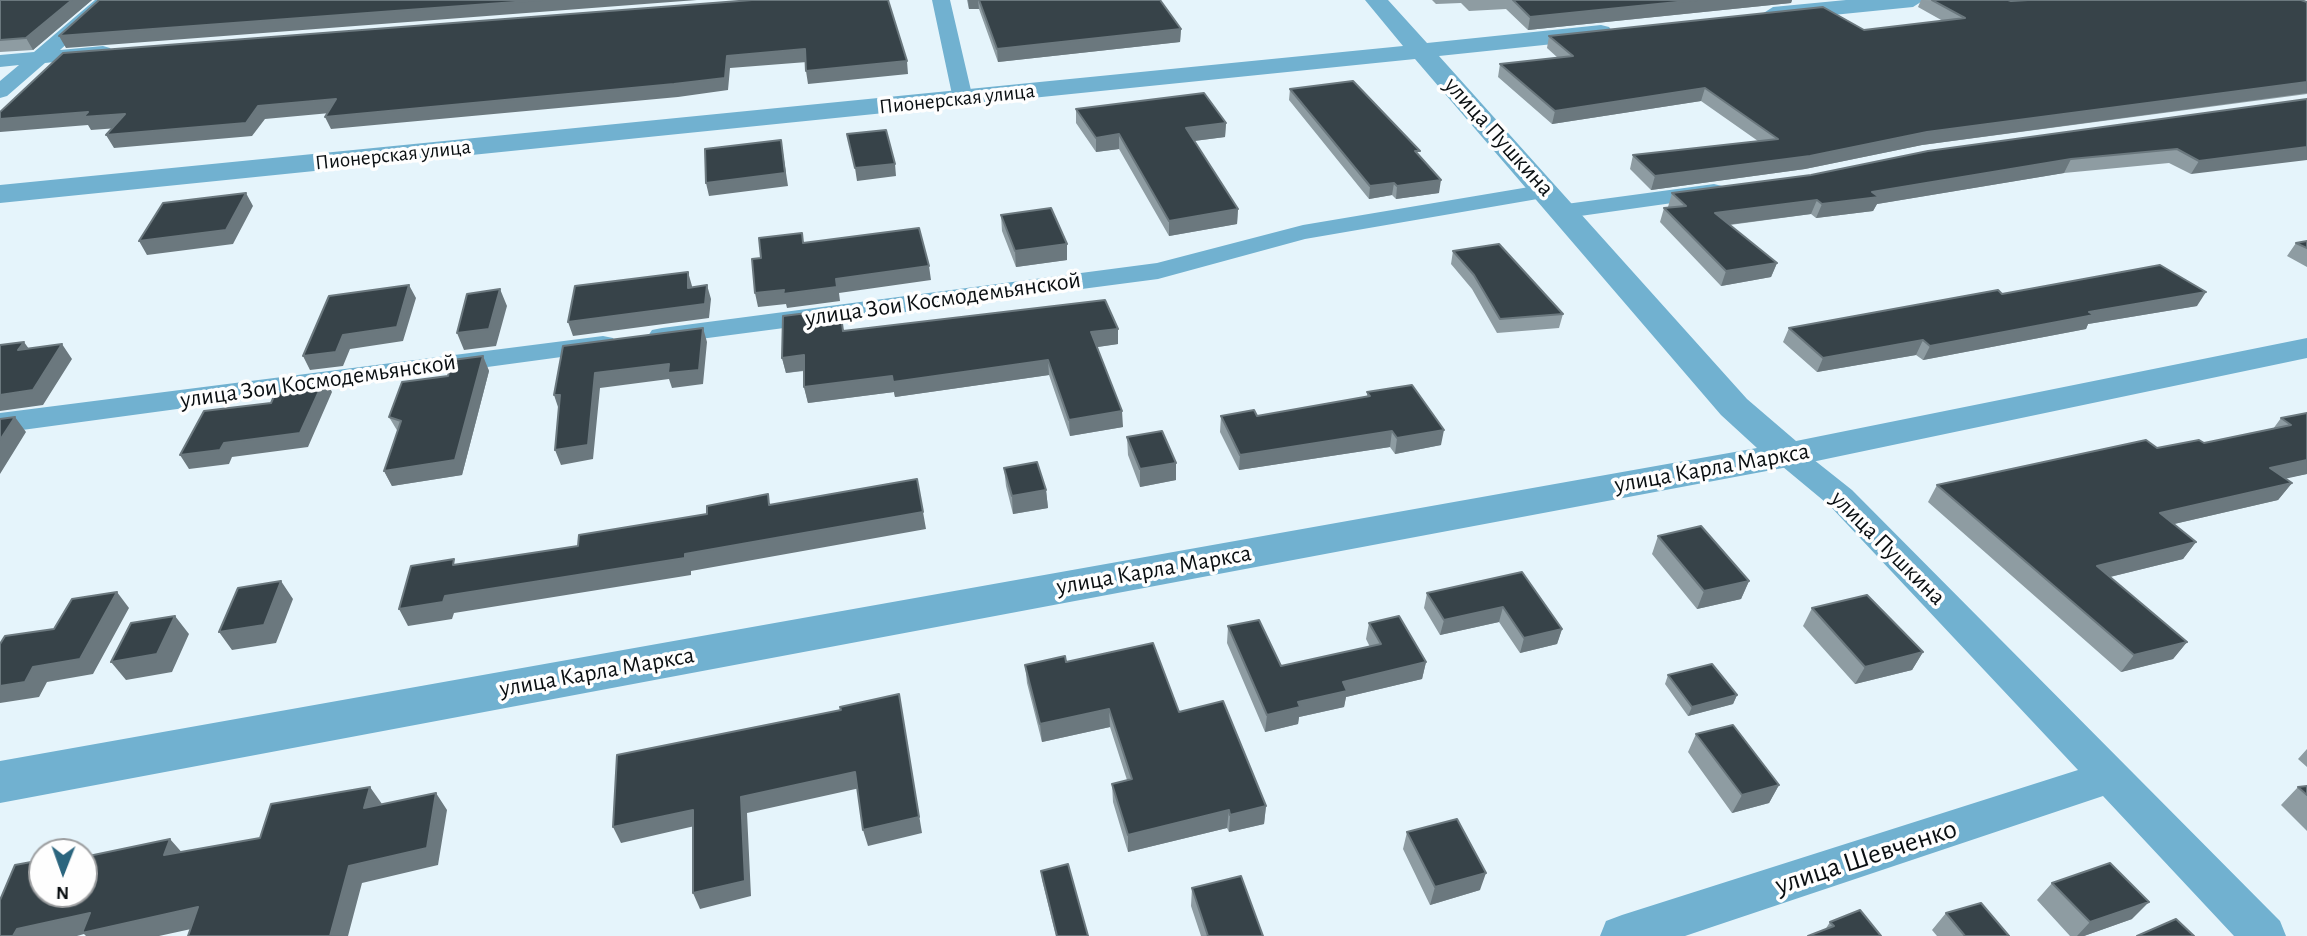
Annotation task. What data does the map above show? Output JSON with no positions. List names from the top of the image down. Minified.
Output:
{"streets":{"street":["Пионерская улица","улица Пушкина","улица Зои Космодемьянской","улица Карла Маркса","улица Шевченко"]},"crossings":[["Пионерская улица","улица Пушкина"],["улица Пушкина","улица Зои Космодемьянской"],["улица Пушкина","улица Карла Маркса"],["улица Пушкина","улица Шевченко"]],"north":"bottom"}
